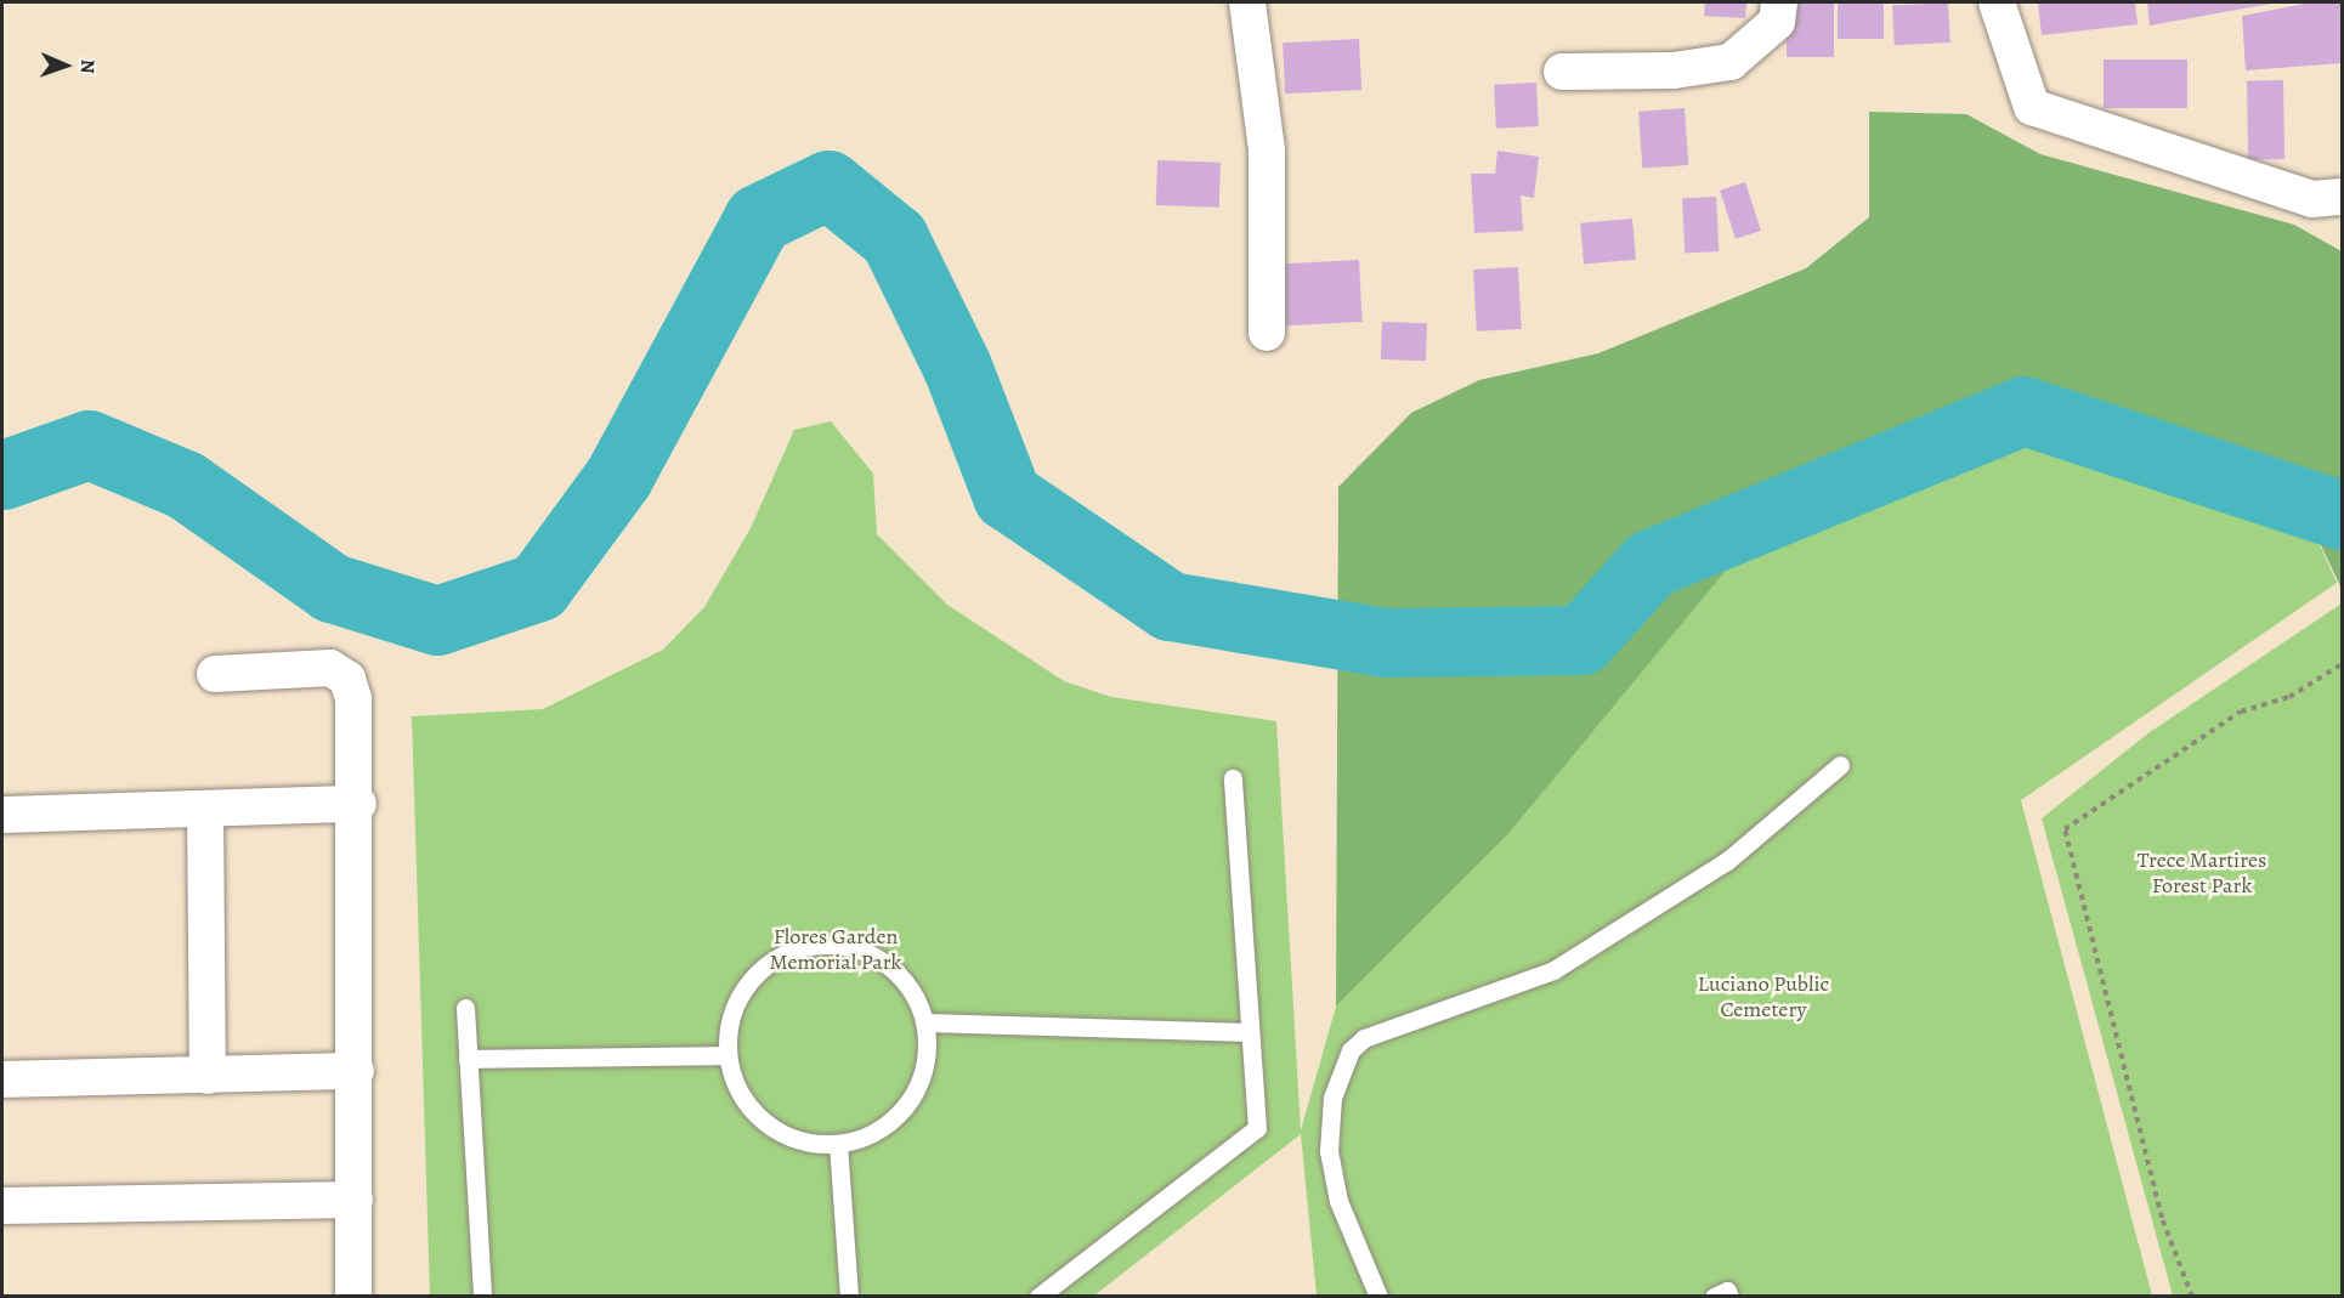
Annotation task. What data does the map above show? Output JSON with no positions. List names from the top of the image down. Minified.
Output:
{"parks":["Trece Martires Forest Park","Flores Garden Memorial Park","Luciano Public Cemetery"],"north":"right"}
